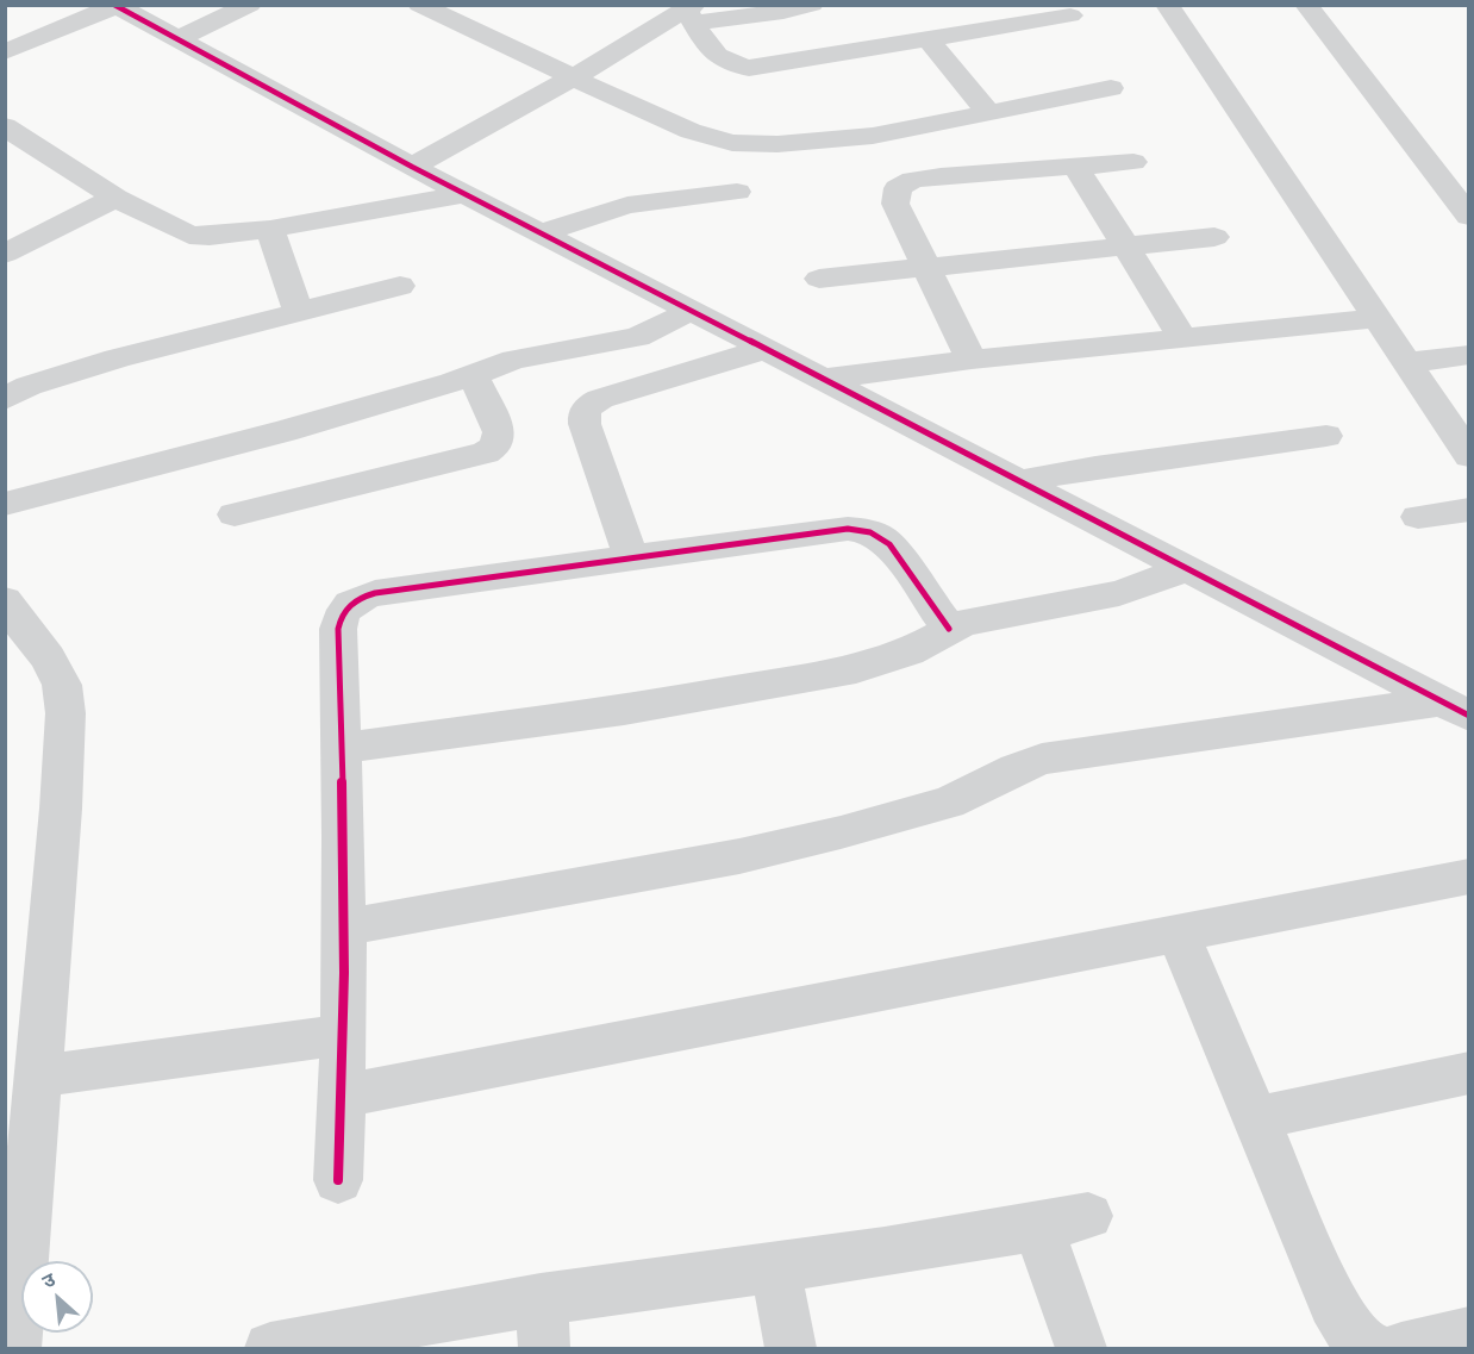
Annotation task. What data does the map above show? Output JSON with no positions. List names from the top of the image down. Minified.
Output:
{"north":"top left"}
